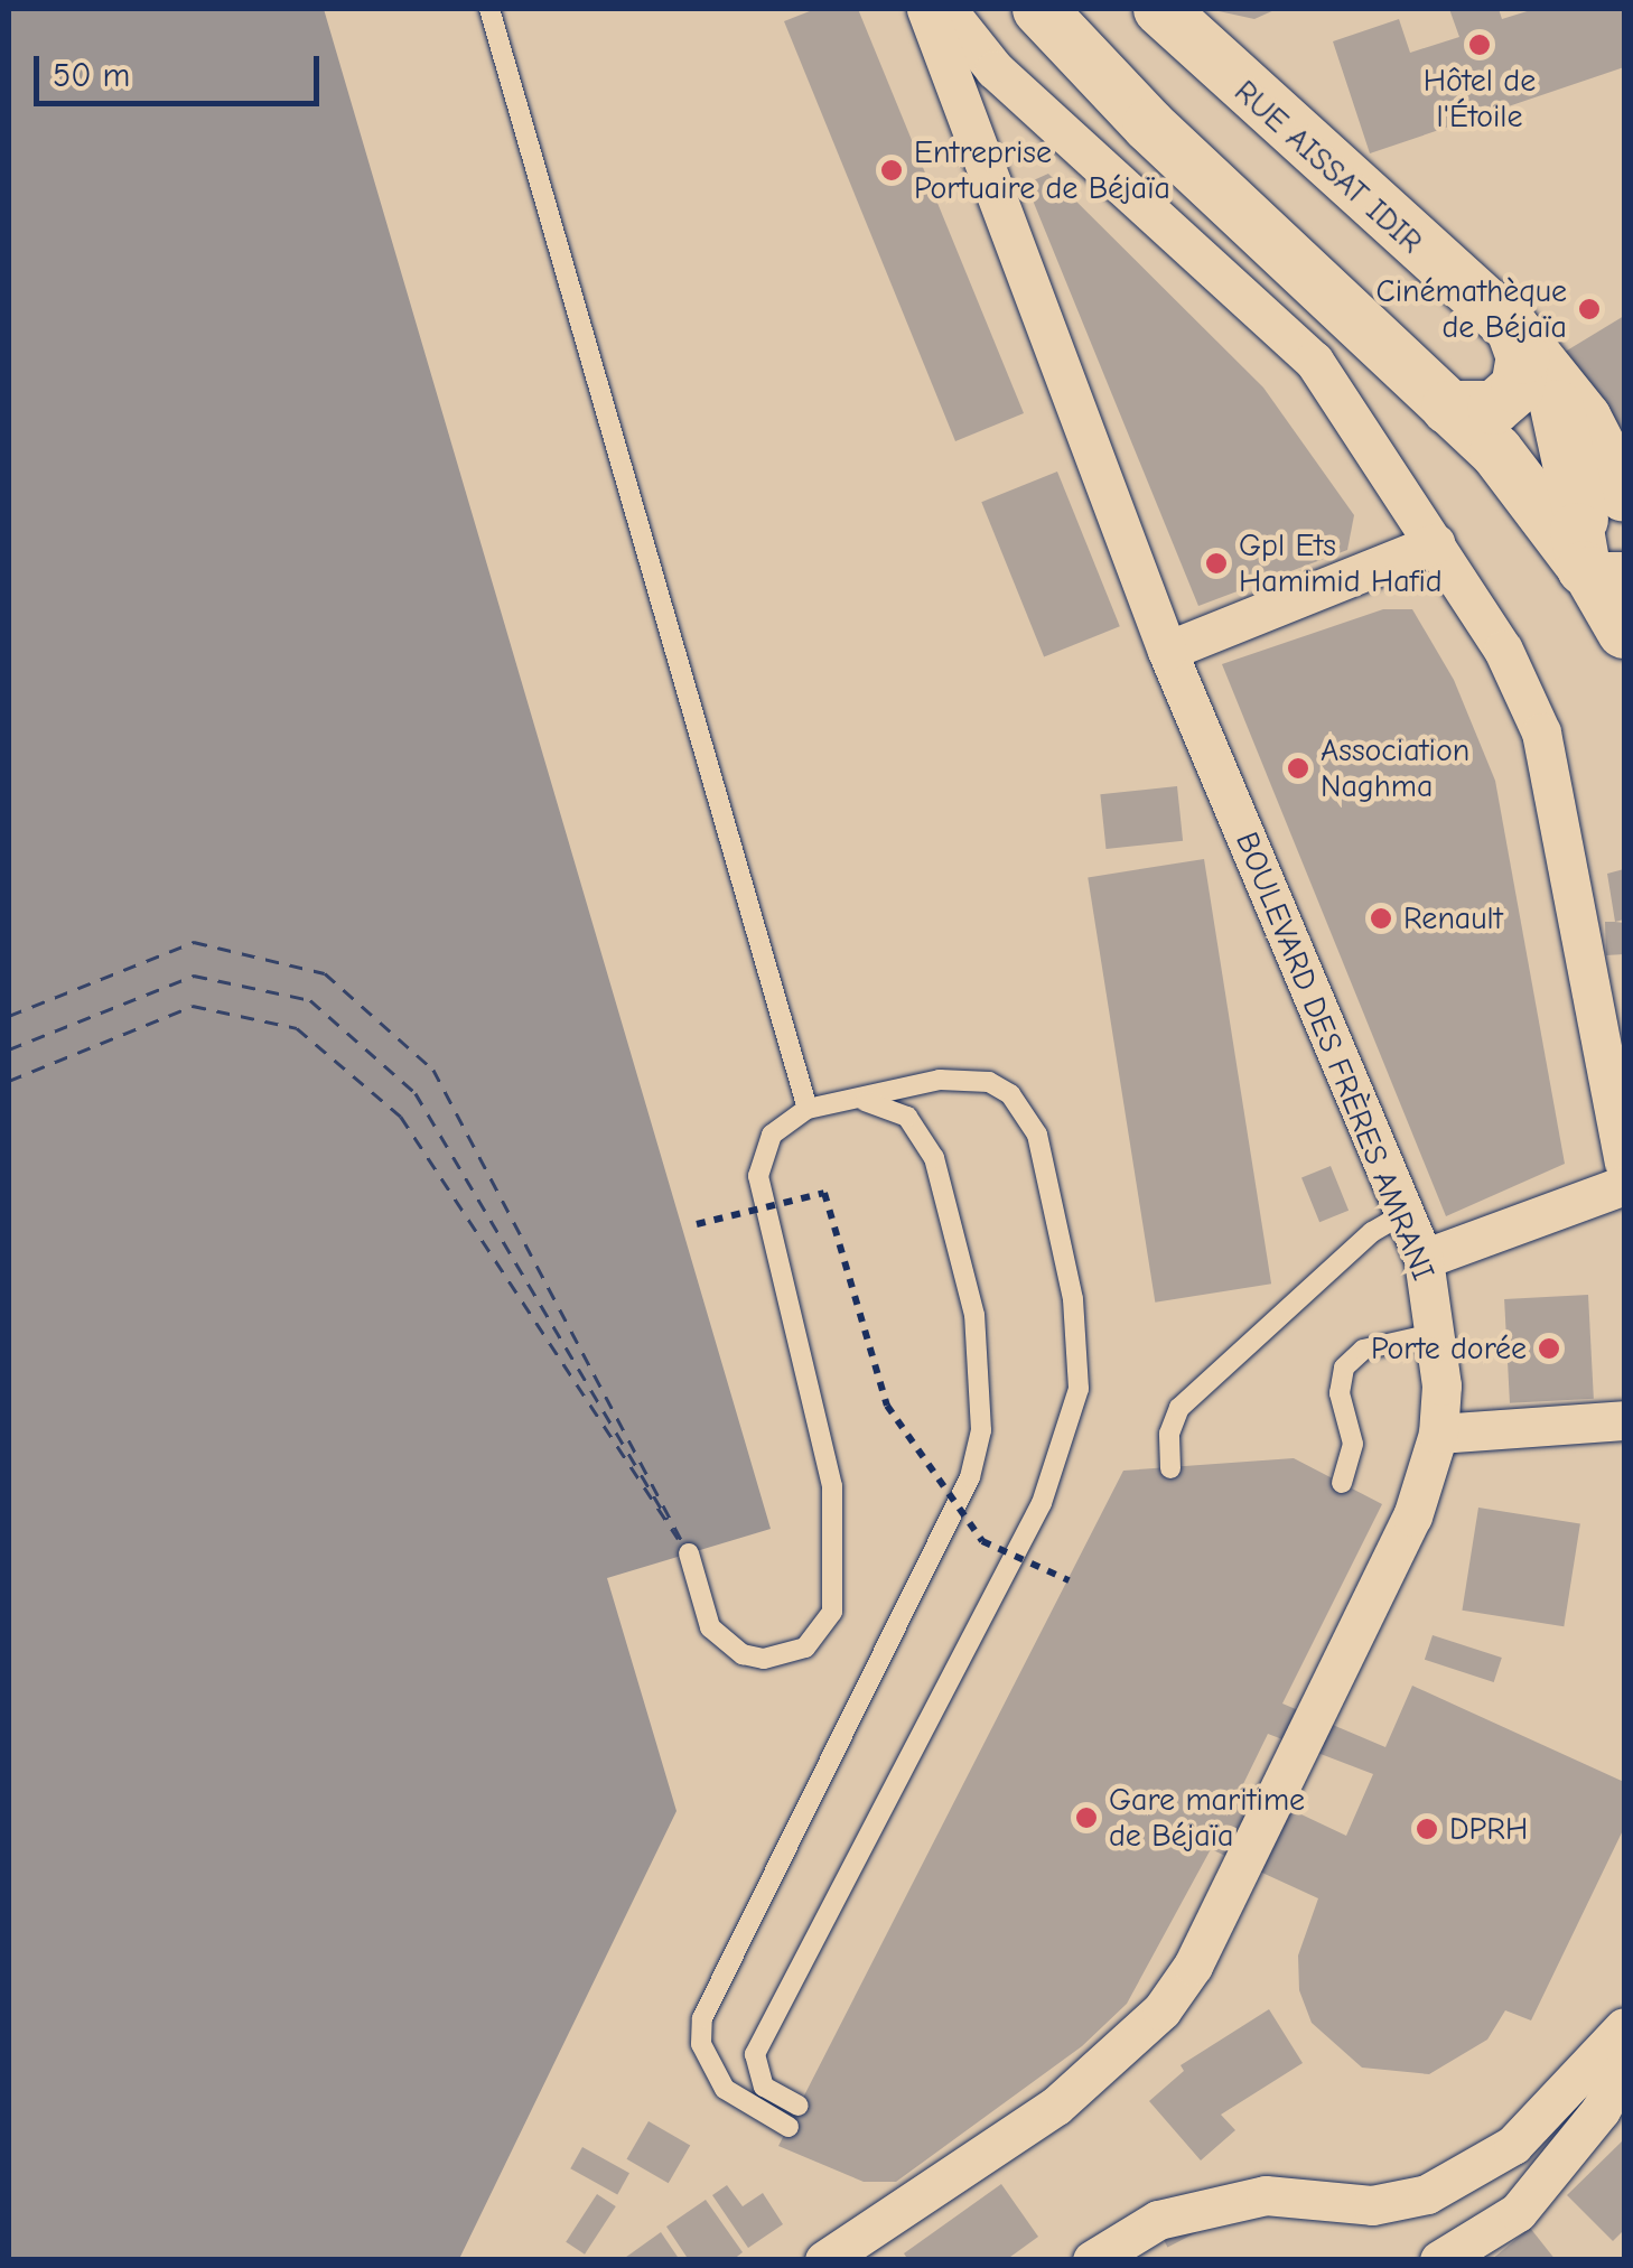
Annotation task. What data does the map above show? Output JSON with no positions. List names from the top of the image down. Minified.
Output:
{"streets":{"main road":["RUE AISSAT IDIR"],"street":["BOULEVARD DES FRÈRES AMRANI"]},"places":["Hôtel de l'Étoile","Entreprise Portuaire de Béjaïa","Cinémathèque de Béjaïa","Gpl Ets Hamimid Hafid","Association Naghma","Renault","Porte dorée","Gare maritime de Béjaïa","DPRH"],"scale_bar":"50 m"}
